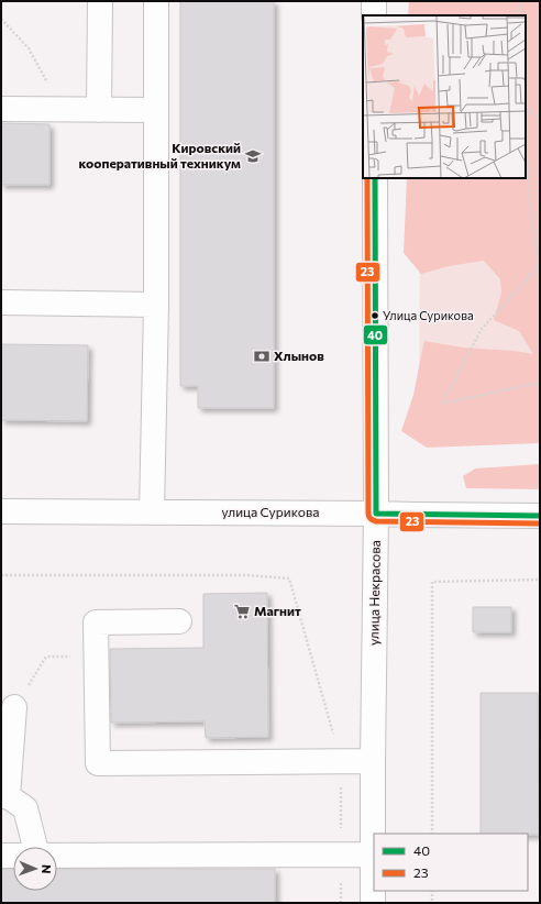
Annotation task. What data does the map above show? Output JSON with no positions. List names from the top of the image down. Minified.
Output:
{"streets":{"street":["улица Сурикова","улица Некрасова"]},"crossings":[["улица Сурикова","улица Некрасова"]],"places":{"school or university":["Кировский кооперативный техникум"],"other":["Улица Сурикова"],"bank":["Хлынов"],"supermarket":["Магнит"]},"lines":["transit line 40","transit line 23"],"legend":["40","23"],"north":"right"}
